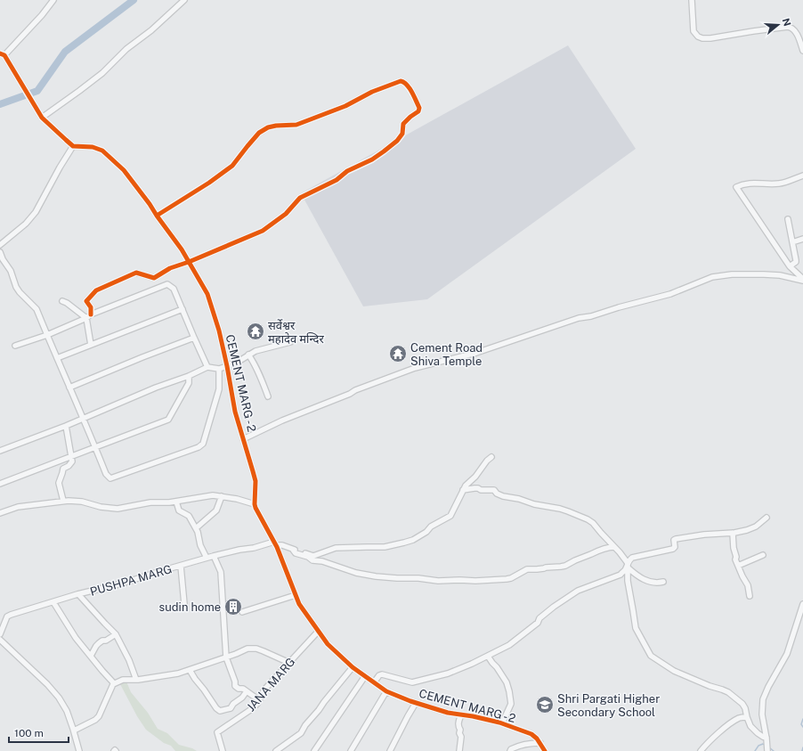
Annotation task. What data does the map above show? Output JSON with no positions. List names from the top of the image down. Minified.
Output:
{"streets":{"street":["CEMENT MARG - 2","PUSHPA MARG","JANA MARG"]},"crossings":[["CEMENT MARG - 2","PUSHPA MARG"],["CEMENT MARG - 2","JANA MARG"]],"places":{"temple":["सर्वेश्वर महादेव मन्दिर","Cement Road Shiva Temple"],"building":["sudin home"],"school or university":["Shri Pargati Higher Secondary School"]},"scale_bar":"100 m","north":"right"}
